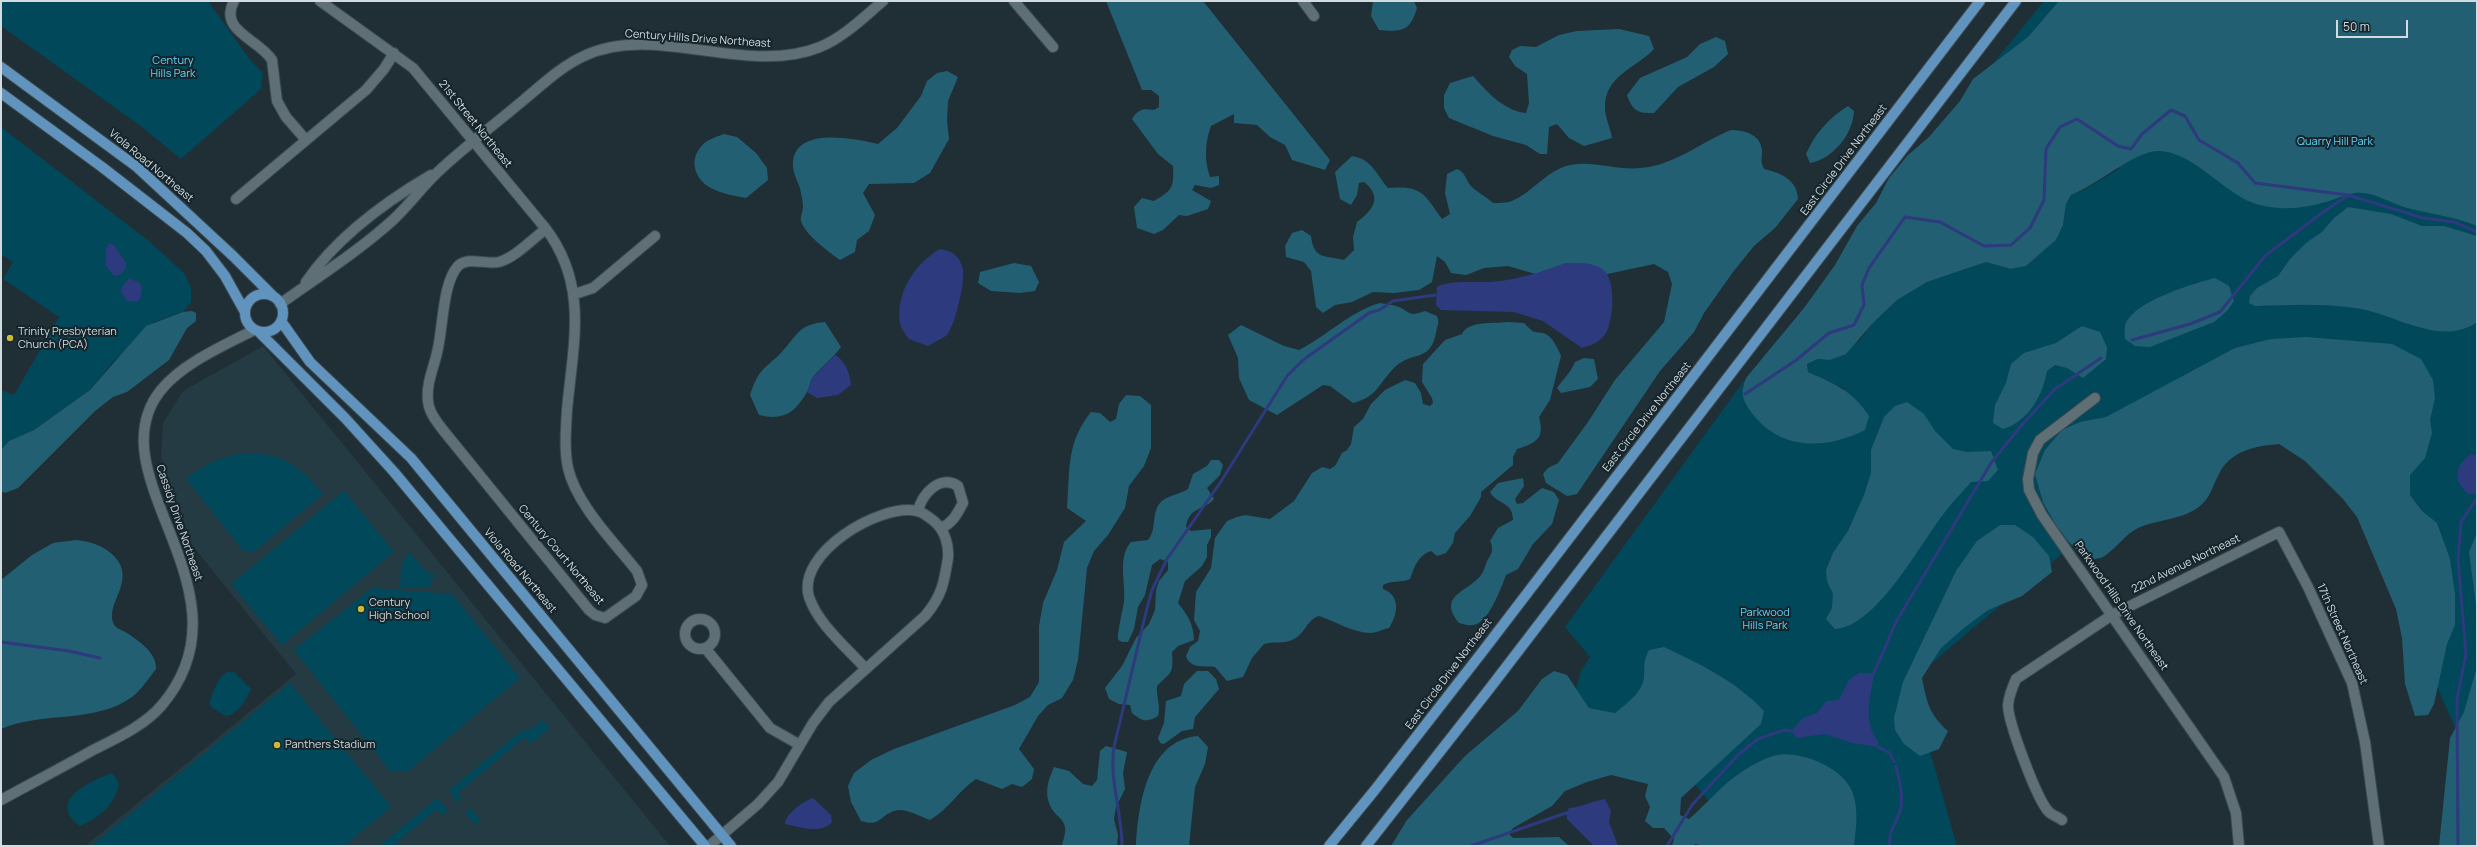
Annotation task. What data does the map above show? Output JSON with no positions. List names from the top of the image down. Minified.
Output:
{"streets":{"main road":["East Circle Drive Northeast","Viola Road Northeast"],"street":["Century Hills Drive Northeast","21st Street Northeast","Cassidy Drive Northeast","Century Court Northeast","22nd Avenue Northeast","Parkwood Hills Drive Northeast","17th Street Northeast"]},"crossings":[["Century Hills Drive Northeast","21st Street Northeast"],["Century Hills Drive Northeast","Viola Road Northeast"],["Century Hills Drive Northeast","Cassidy Drive Northeast"],["21st Street Northeast","Century Court Northeast"],["Viola Road Northeast","Cassidy Drive Northeast"],["22nd Avenue Northeast","Parkwood Hills Drive Northeast"],["22nd Avenue Northeast","17th Street Northeast"]],"parks":["Century Hills Park","Quarry Hill Park","Parkwood Hills Park"],"places":["Trinity Presbyterian Church (PCA)","Century High School","Panthers Stadium"],"scale_bar":"50 m"}
